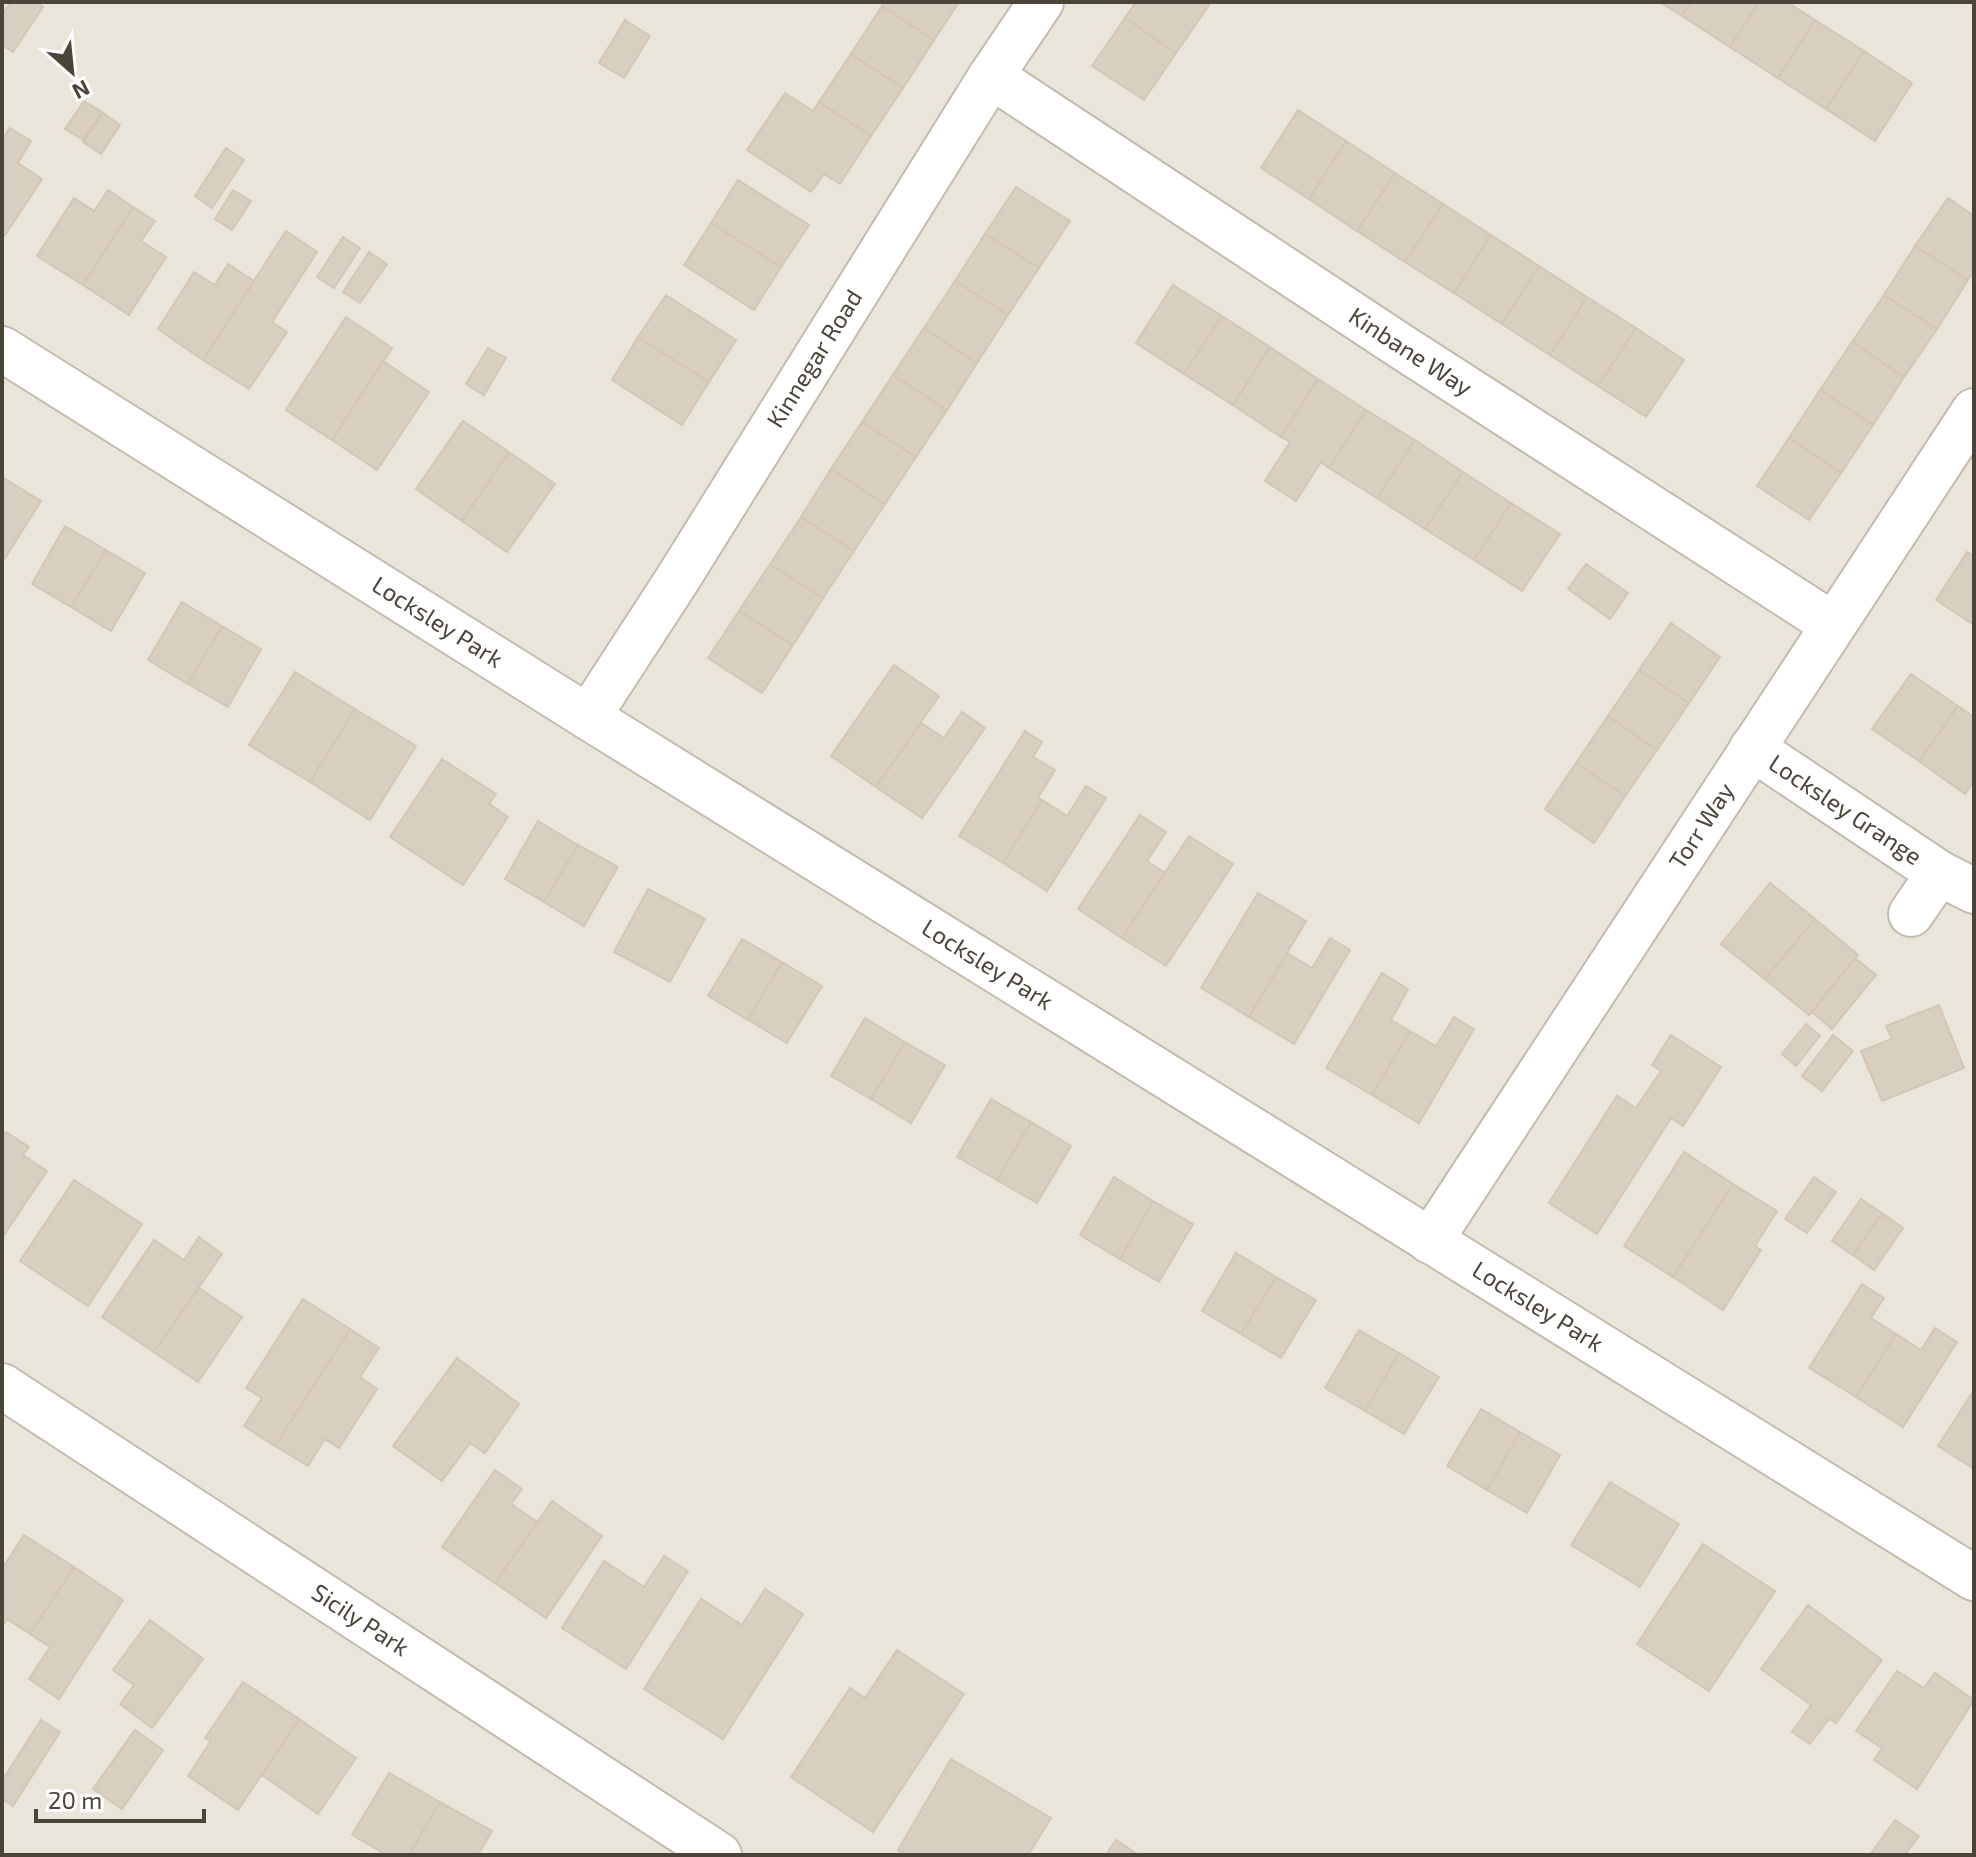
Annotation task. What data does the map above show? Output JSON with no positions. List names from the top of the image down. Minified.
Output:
{"streets":{"street":["Kinbane Way","Kinnegar Road","Locksley Park","Locksley Grange","Torr Way","Sicily Park"]},"crossings":[["Kinbane Way","Kinnegar Road"],["Kinbane Way","Torr Way"],["Kinnegar Road","Locksley Park"],["Locksley Park","Torr Way"],["Locksley Grange","Torr Way"]],"scale_bar":"20 m","north":"bottom right"}
